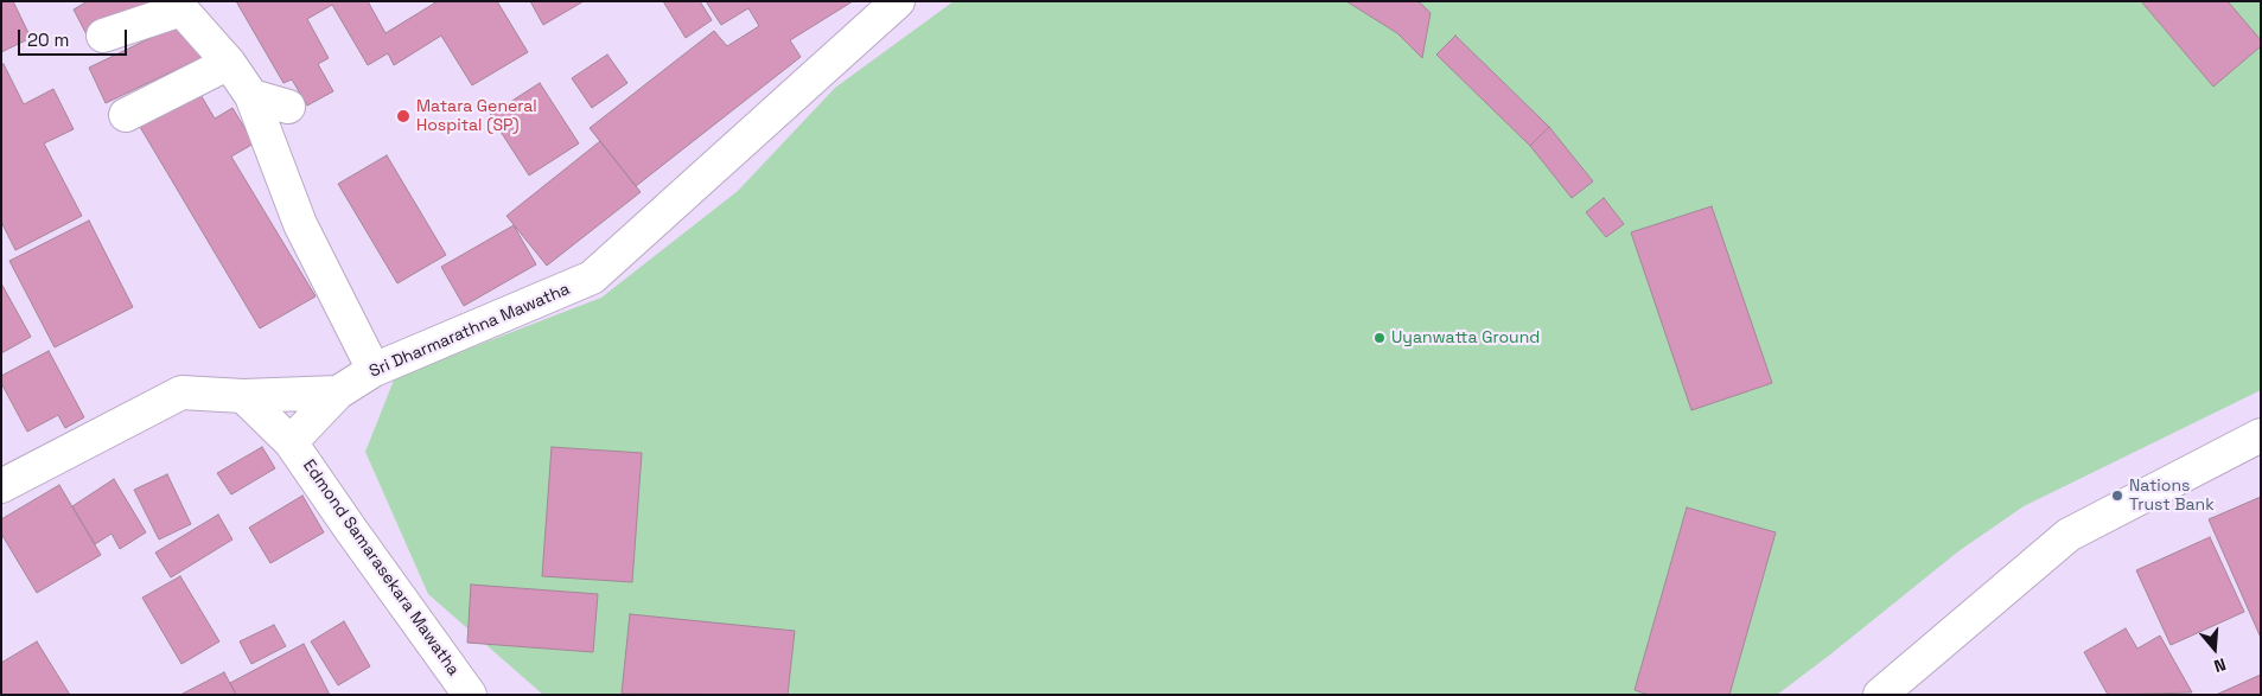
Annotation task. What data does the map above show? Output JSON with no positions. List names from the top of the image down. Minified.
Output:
{"streets":{"street":["Sri Dharmarathna Mawatha","Edmond Samarasekara Mawatha"]},"crossings":[["Sri Dharmarathna Mawatha","Edmond Samarasekara Mawatha"]],"places":["Matara General Hospital (SP)","Uyanwatta Ground","Nations Trust Bank"],"scale_bar":"20 m","north":"bottom"}
